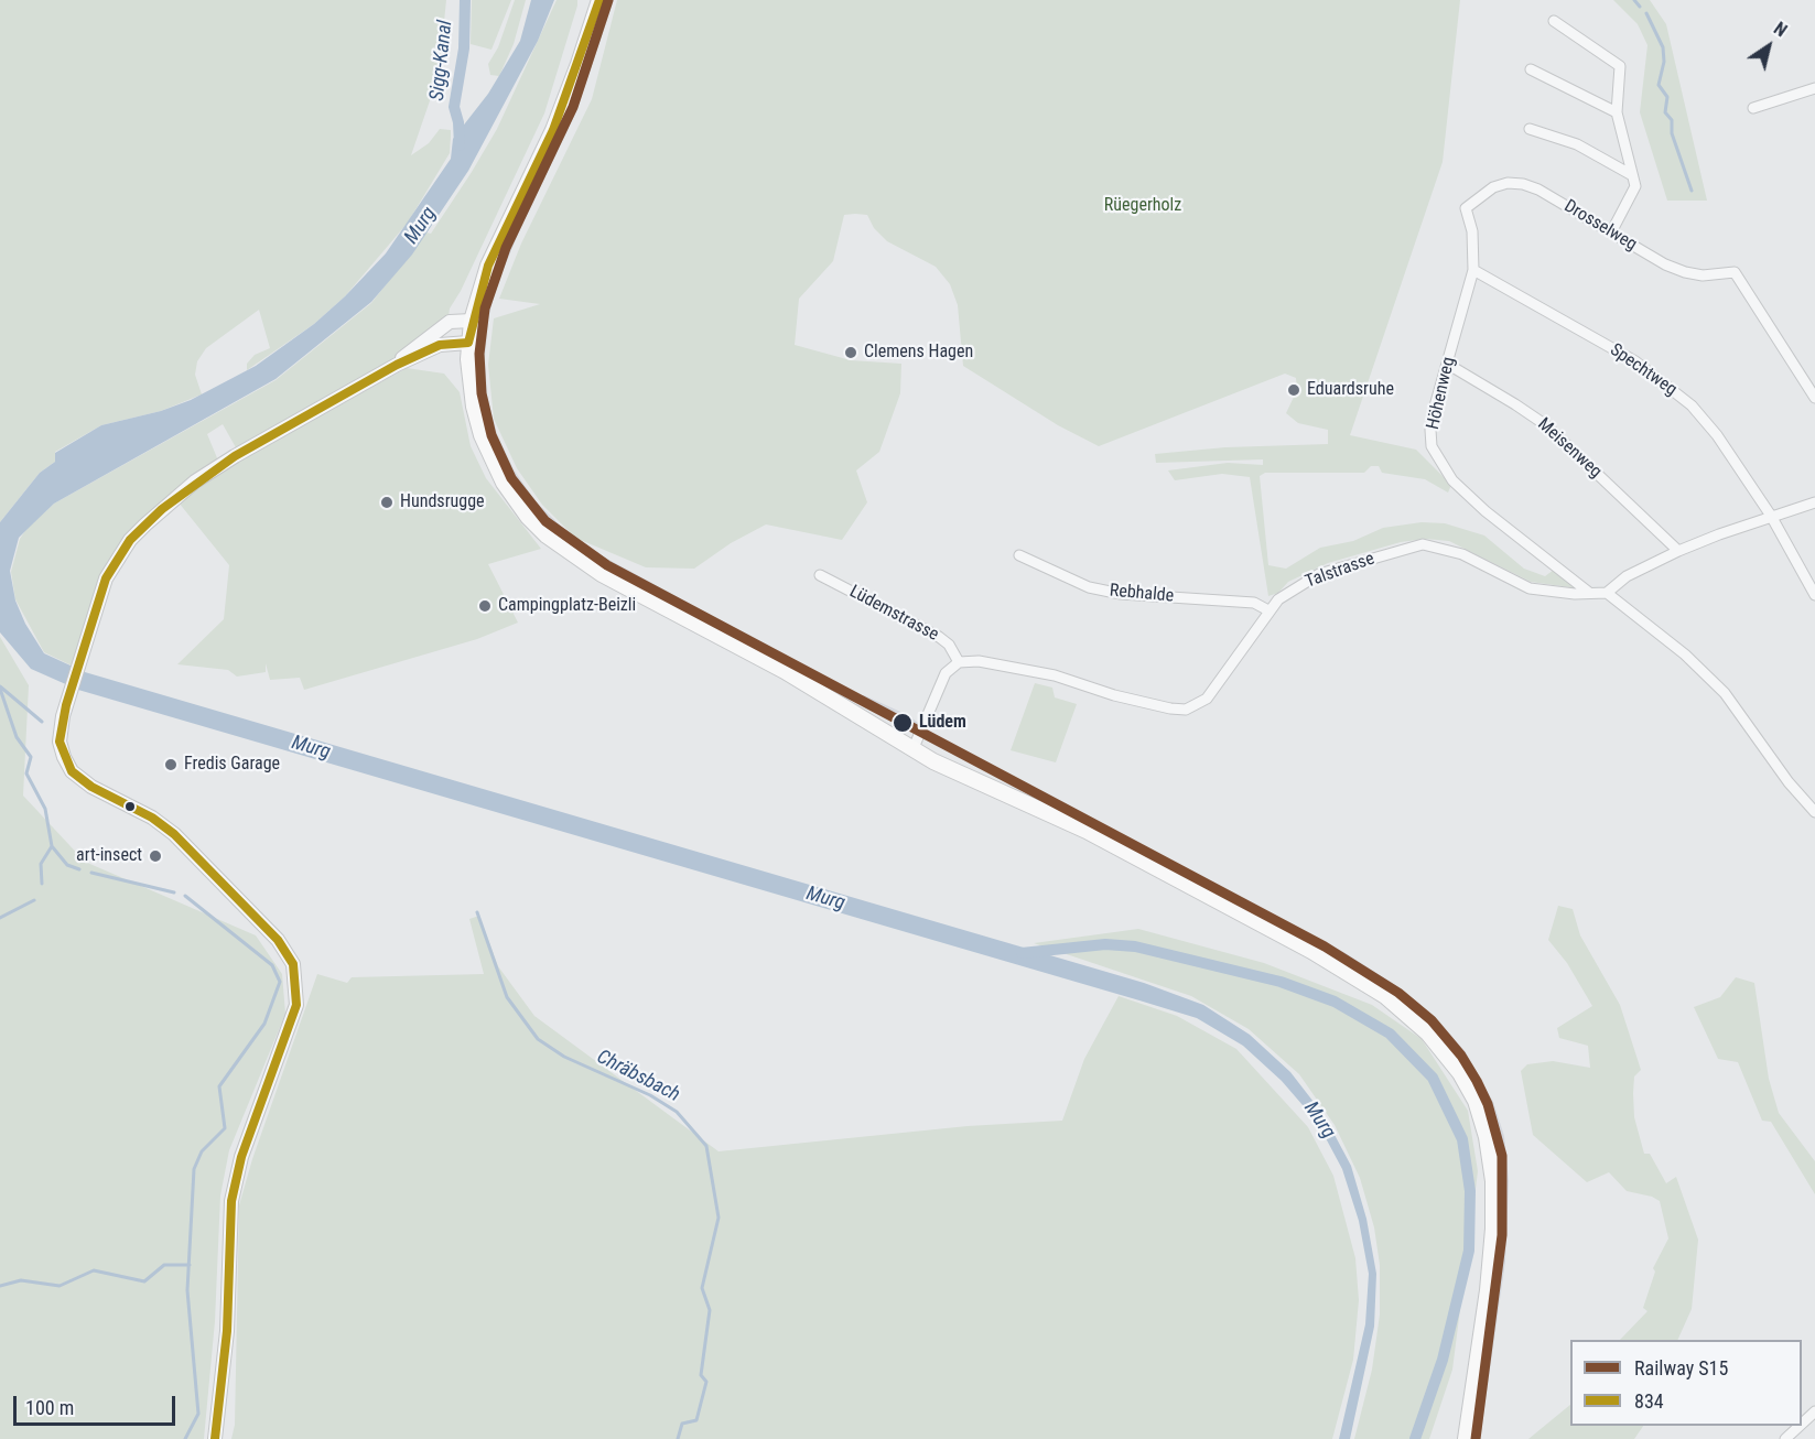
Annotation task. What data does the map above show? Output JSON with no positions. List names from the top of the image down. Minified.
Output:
{"streets":{"street":["Drosselweg","Spechtweg","Höhenweg","Meisenweg","Talstrasse","Rebhalde","Lüdemstrasse"]},"crossings":[["Drosselweg","Höhenweg"],["Spechtweg","Höhenweg"],["Höhenweg","Meisenweg"],["Höhenweg","Talstrasse"],["Talstrasse","Rebhalde"],["Talstrasse","Lüdemstrasse"]],"water":["Sigg-Kanal","Murg","Chräbsbach"],"parks":["Rüegerholz"],"places":["Clemens Hagen","Eduardsruhe","Hundsrugge","Campingplatz-Beizli","Lüdem","Fredis Garage","art-insect"],"lines":["rail line S15","transit line 834"],"legend":["Railway S15","834"],"scale_bar":"100 m","north":"top right"}
